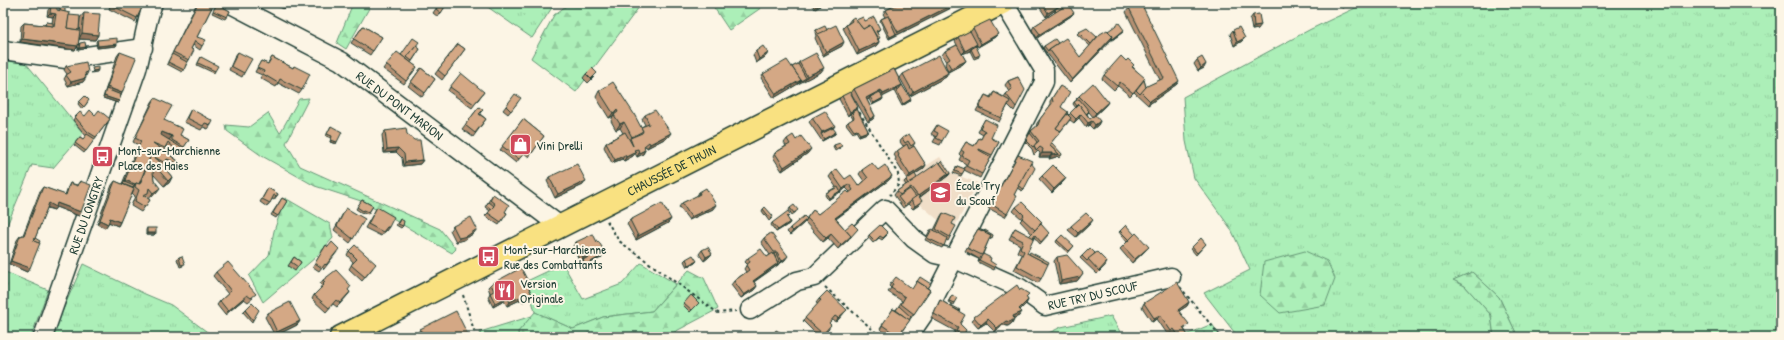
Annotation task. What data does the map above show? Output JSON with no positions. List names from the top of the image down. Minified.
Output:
{"streets":{"main road":["CHAUSSÉE DE THUIN"],"street":["RUE DU PONT MARION","RUE DU LONGTRY","RUE TRY DU SCOUF"]},"crossings":[["RUE DU PONT MARION","CHAUSSÉE DE THUIN"]],"places":{"shop":["Vini Drelli"],"bus stop":["Mont-sur-Marchienne Place des Haies","Mont-sur-Marchienne Rue des Combattants"],"school or university":["École Try du Scouf"],"restaurant":["Version Originale"]}}
